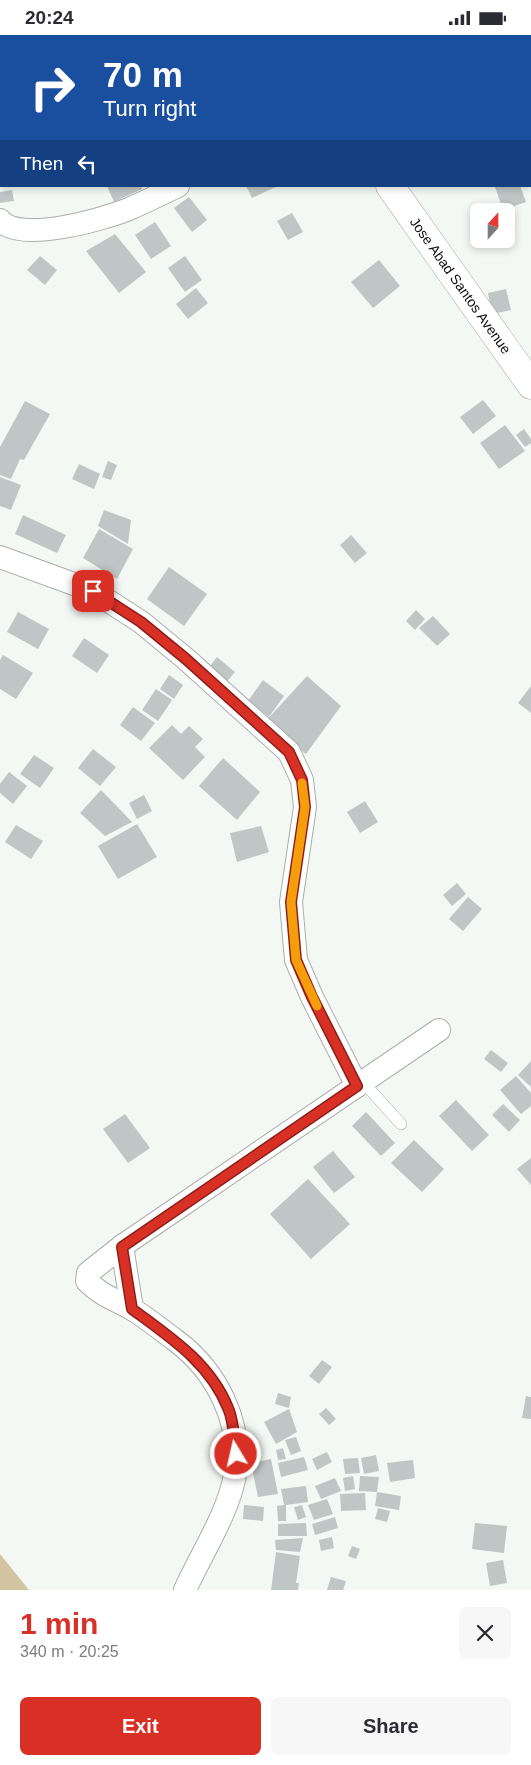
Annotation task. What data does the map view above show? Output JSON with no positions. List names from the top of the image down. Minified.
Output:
{"streets":{"highway":["Jose Abad Santos Avenue"]},"north":"top","page":{"status":"20:24","turn":["70 m","Turn right"],"then":"Then","heading":["1 min","340 m · 20:25"],"buttons":["Exit","Share"]}}
